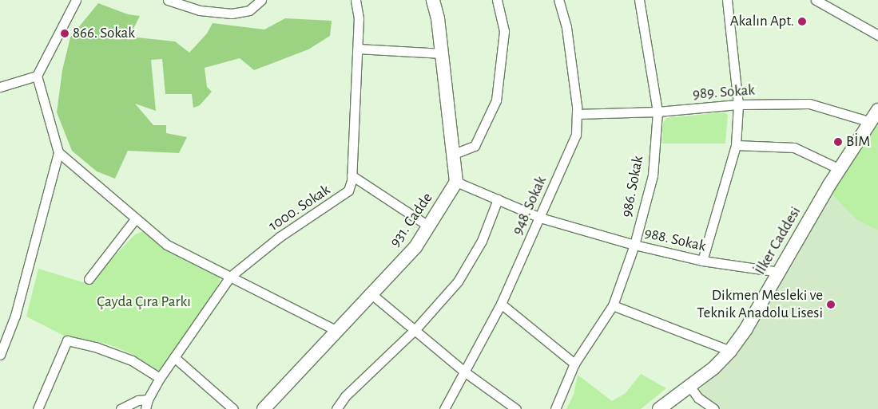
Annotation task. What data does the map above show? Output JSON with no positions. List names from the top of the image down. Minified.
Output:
{"streets":{"main road":["931. Cadde","İlker Caddesi"],"street":["989. Sokak","986. Sokak","948. Sokak","1000. Sokak","988. Sokak"]},"crossings":[["989. Sokak","986. Sokak"],["989. Sokak","948. Sokak"],["989. Sokak","İlker Caddesi"],["986. Sokak","988. Sokak"],["948. Sokak","988. Sokak"],["931. Cadde","988. Sokak"],["988. Sokak","İlker Caddesi"]],"parks":["Çayda Çıra Parkı"],"places":["Akalın Apt.","866. Sokak","BİM","Dikmen Mesleki ve Teknik Anadolu Lisesi"]}
